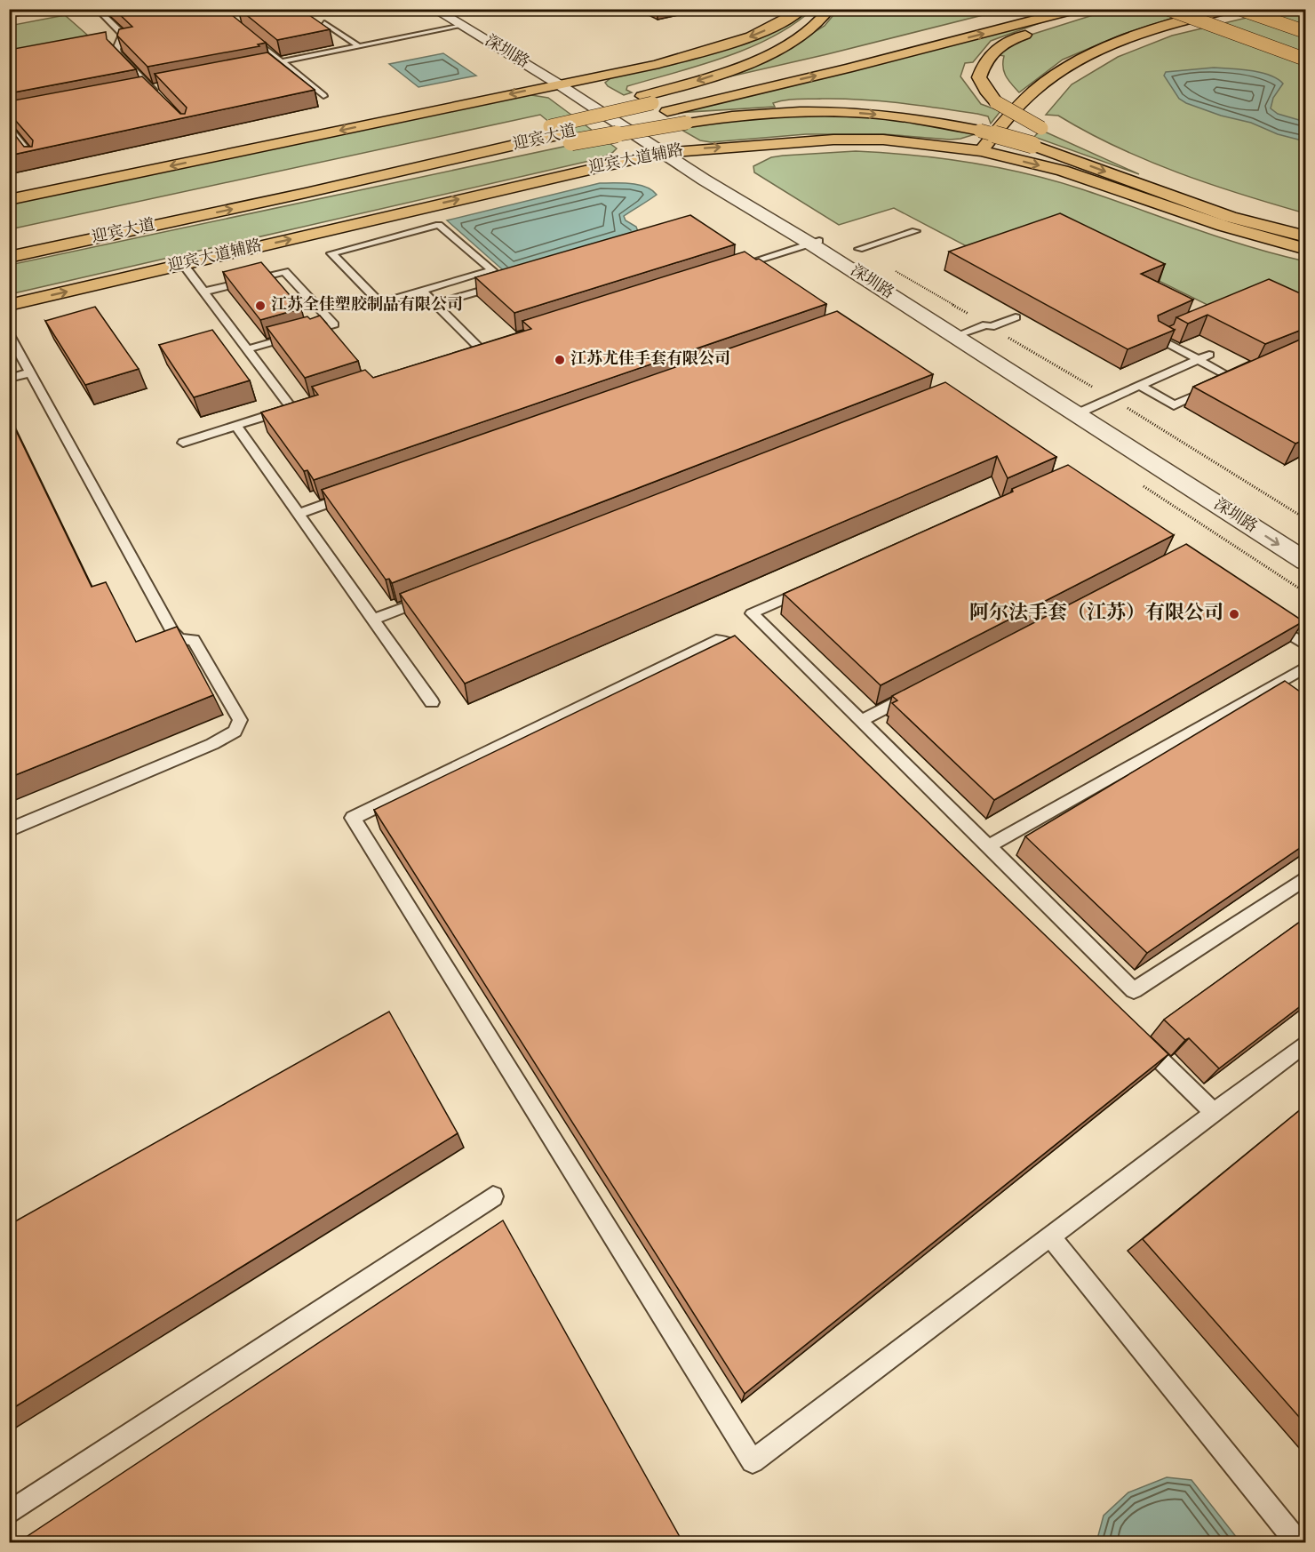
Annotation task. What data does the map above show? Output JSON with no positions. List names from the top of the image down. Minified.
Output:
{"streets":{"main road":["迎宾大道","迎宾大道辅路"],"street":["深圳路"]},"crossings":[["深圳路","迎宾大道辅路"]],"places":["江苏全佳塑胶制品有限公司","江苏尤佳手套有限公司","阿尔法手套（江苏）有限公司"]}
